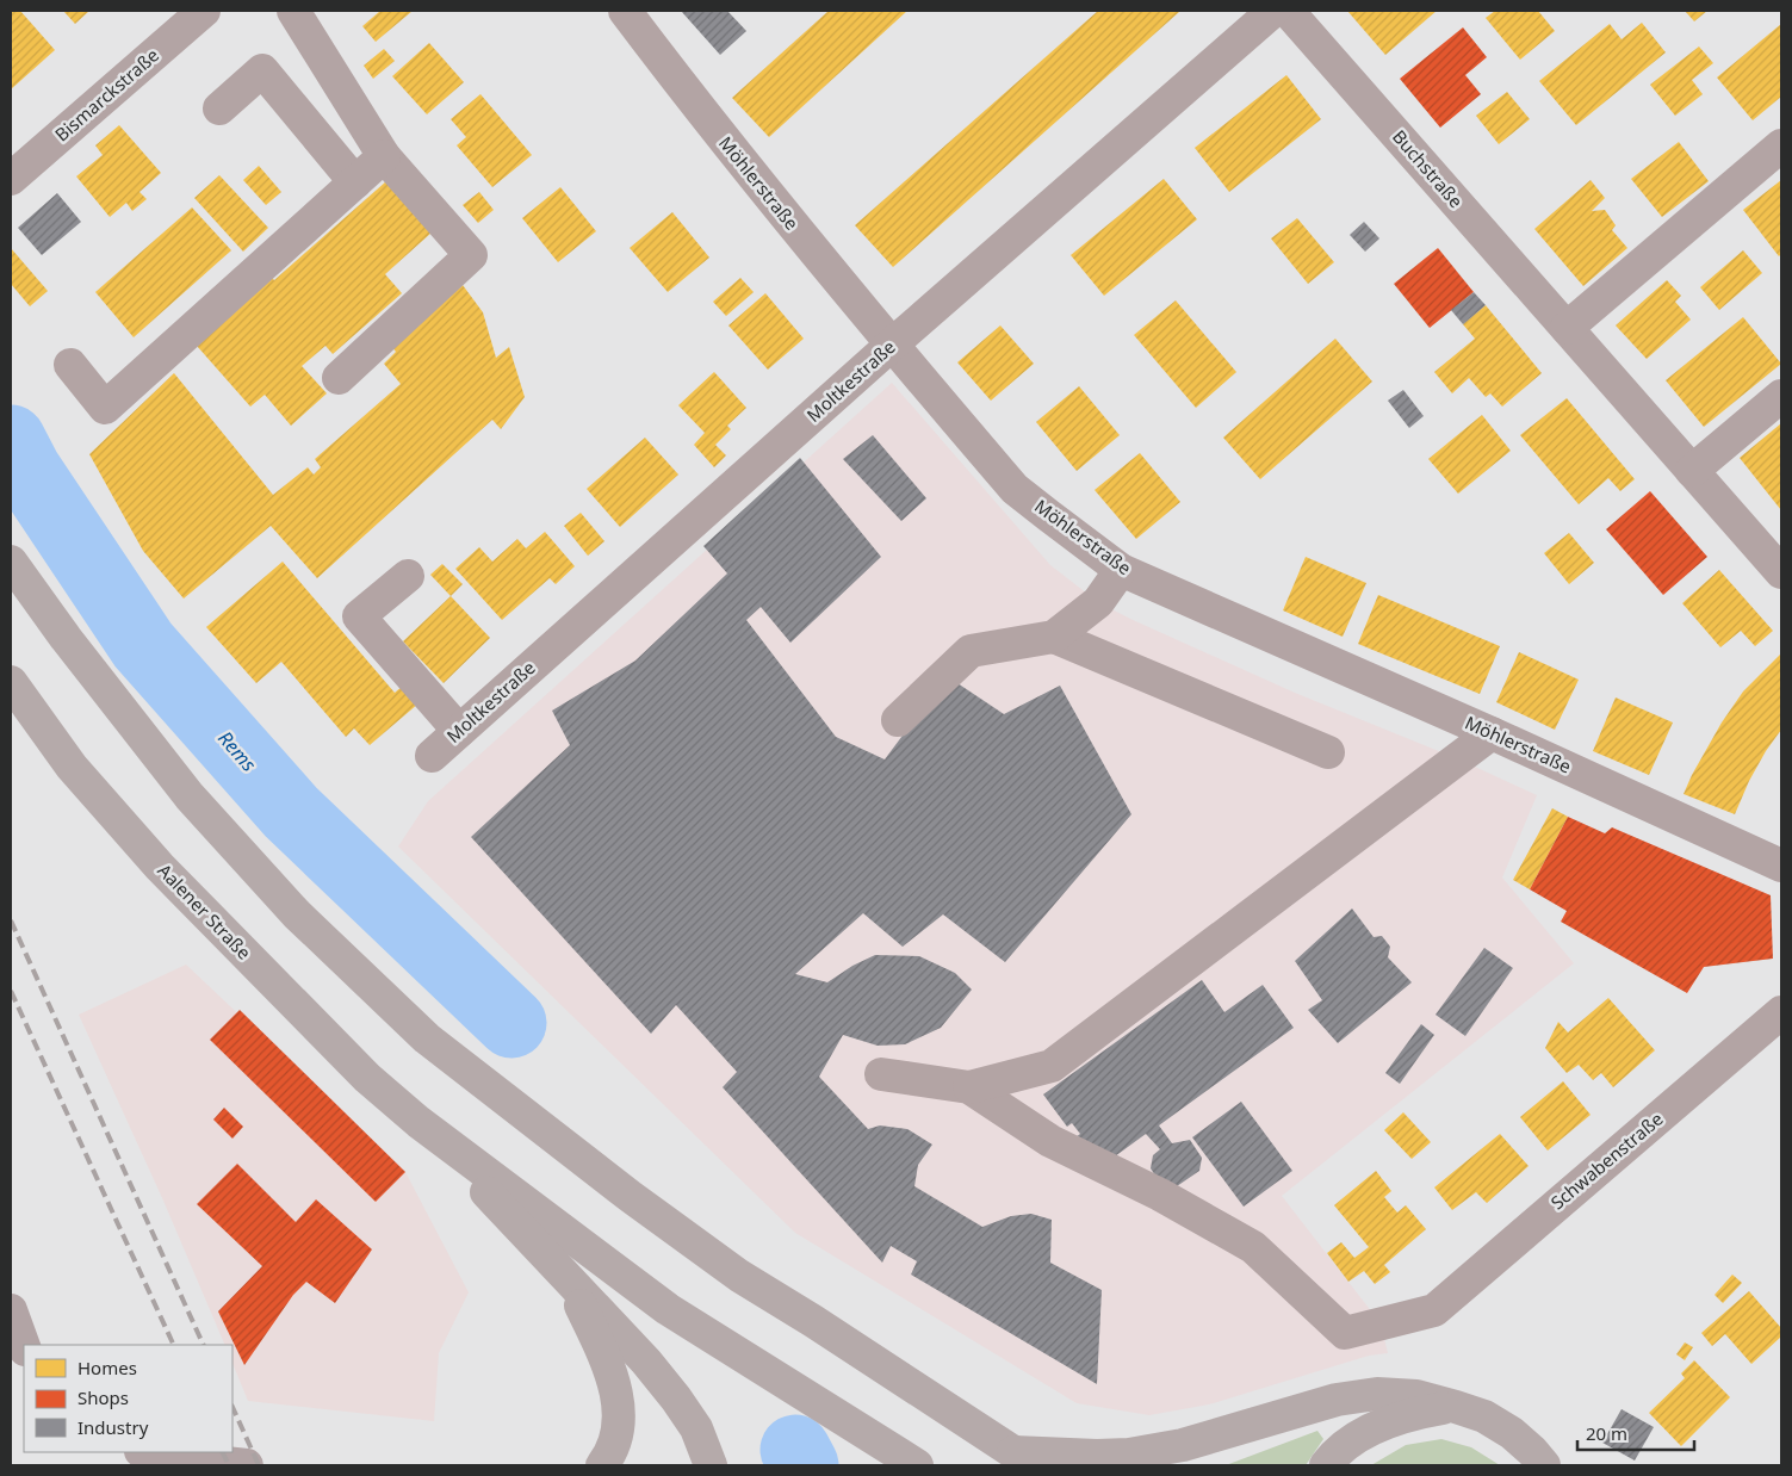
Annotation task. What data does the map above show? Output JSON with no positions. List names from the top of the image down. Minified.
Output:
{"streets":{"highway":["Aalener Straße"],"street":["Bismarckstraße","Buchstraße","Möhlerstraße","Moltkestraße","Schwabenstraße"]},"crossings":[["Möhlerstraße","Moltkestraße"]],"water":["Rems"],"legend":["Homes","Shops","Industry"],"scale_bar":"20 m"}
